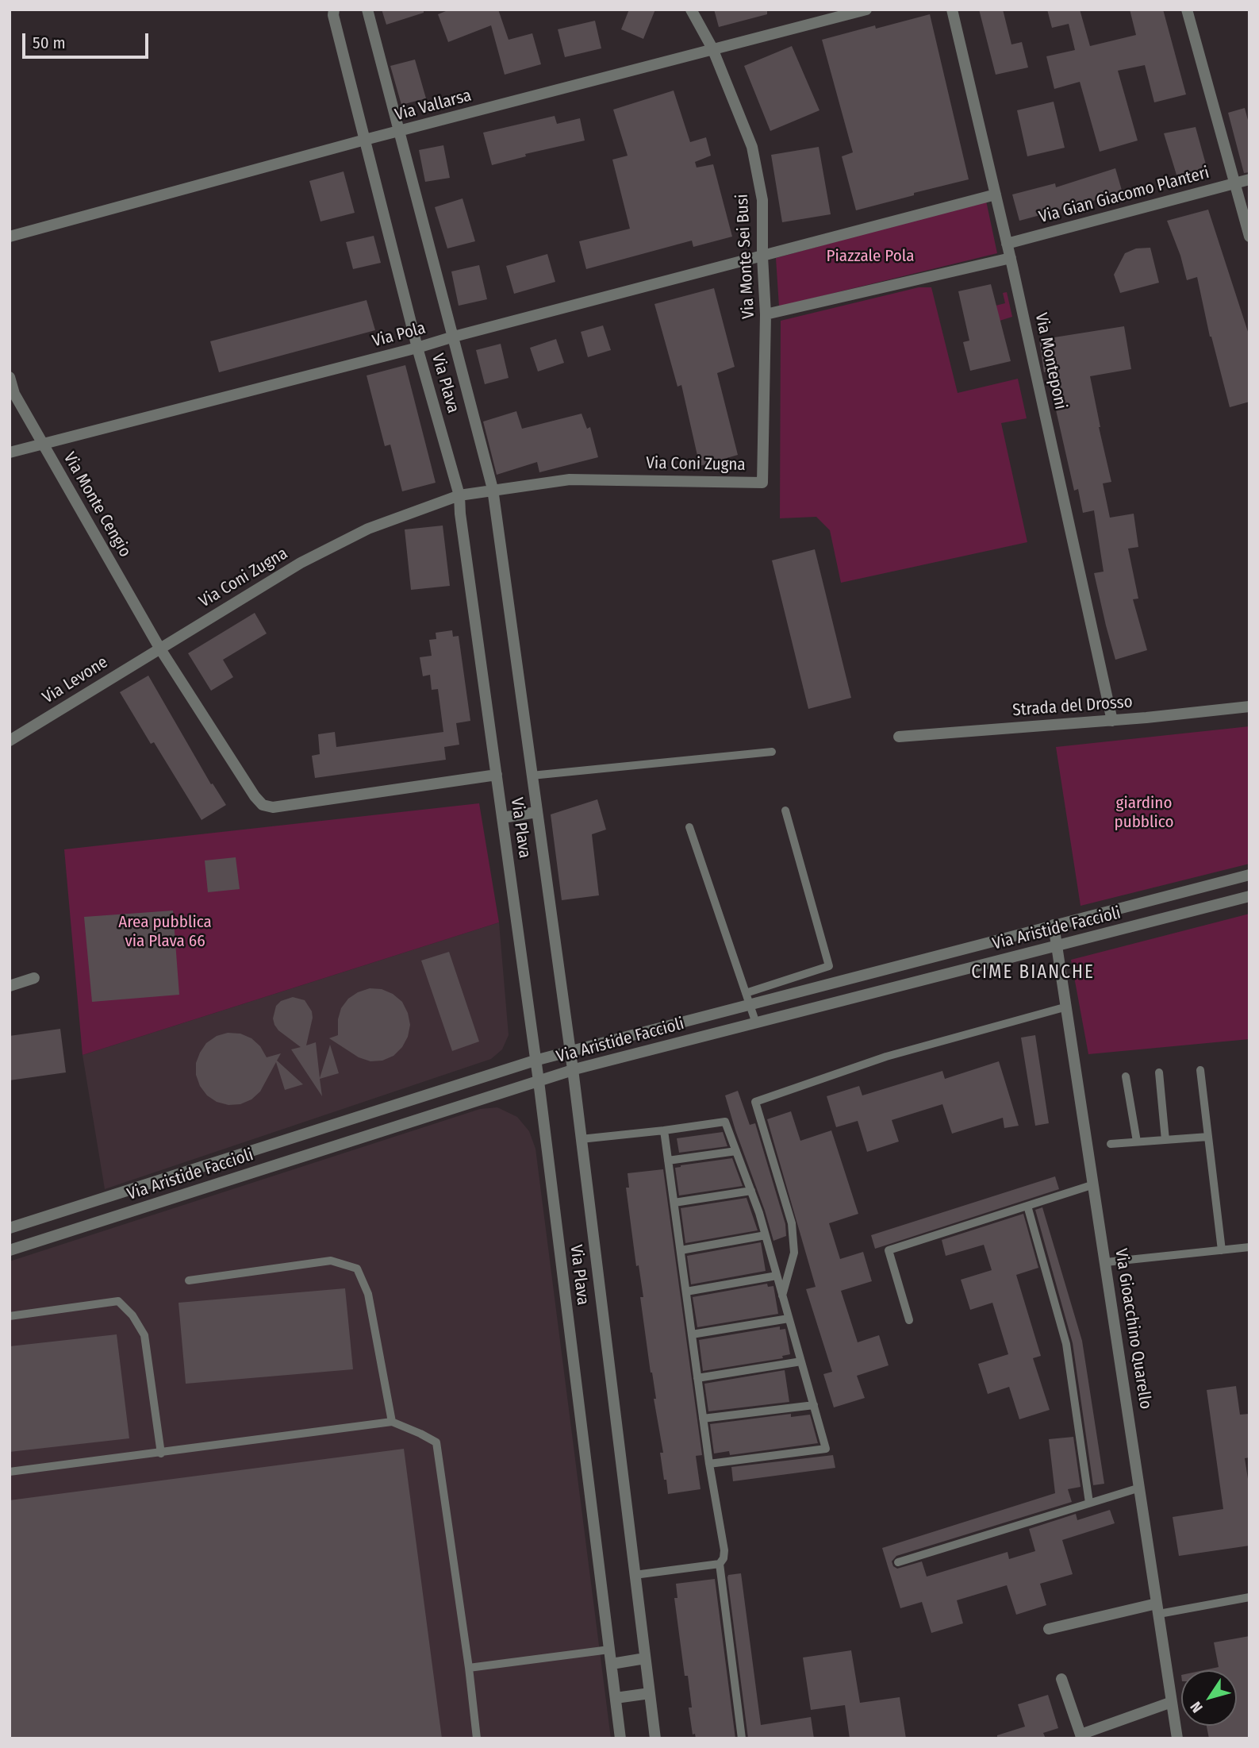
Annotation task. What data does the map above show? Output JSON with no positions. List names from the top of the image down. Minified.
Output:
{"streets":{"street":["Via Vallarsa","Via Gian Giacomo Planteri","Via Monte Sei Busi","Via Pola","Via Monteponi","Via Plava","Via Coni Zugna","Via Monte Cengio","Via Levone","Strada del Drosso","Via Aristide Faccioli","Via Gioacchino Quarello"]},"crossings":[["Via Vallarsa","Via Monte Sei Busi"],["Via Vallarsa","Via Plava"],["Via Gian Giacomo Planteri","Via Monteponi"],["Via Monte Sei Busi","Via Pola"],["Via Monte Sei Busi","Via Coni Zugna"],["Via Pola","Via Plava"],["Via Pola","Via Monte Cengio"],["Via Monteponi","Strada del Drosso"],["Via Plava","Via Coni Zugna"],["Via Plava","Via Aristide Faccioli"],["Via Coni Zugna","Via Monte Cengio"],["Via Coni Zugna","Via Levone"],["Via Monte Cengio","Via Levone"],["Via Aristide Faccioli","Via Gioacchino Quarello"]],"districts":["CIME BIANCHE"],"parks":["Piazzale Pola","giardino pubblico","Area pubblica via Plava 66"],"scale_bar":"50 m","north":"bottom left"}
